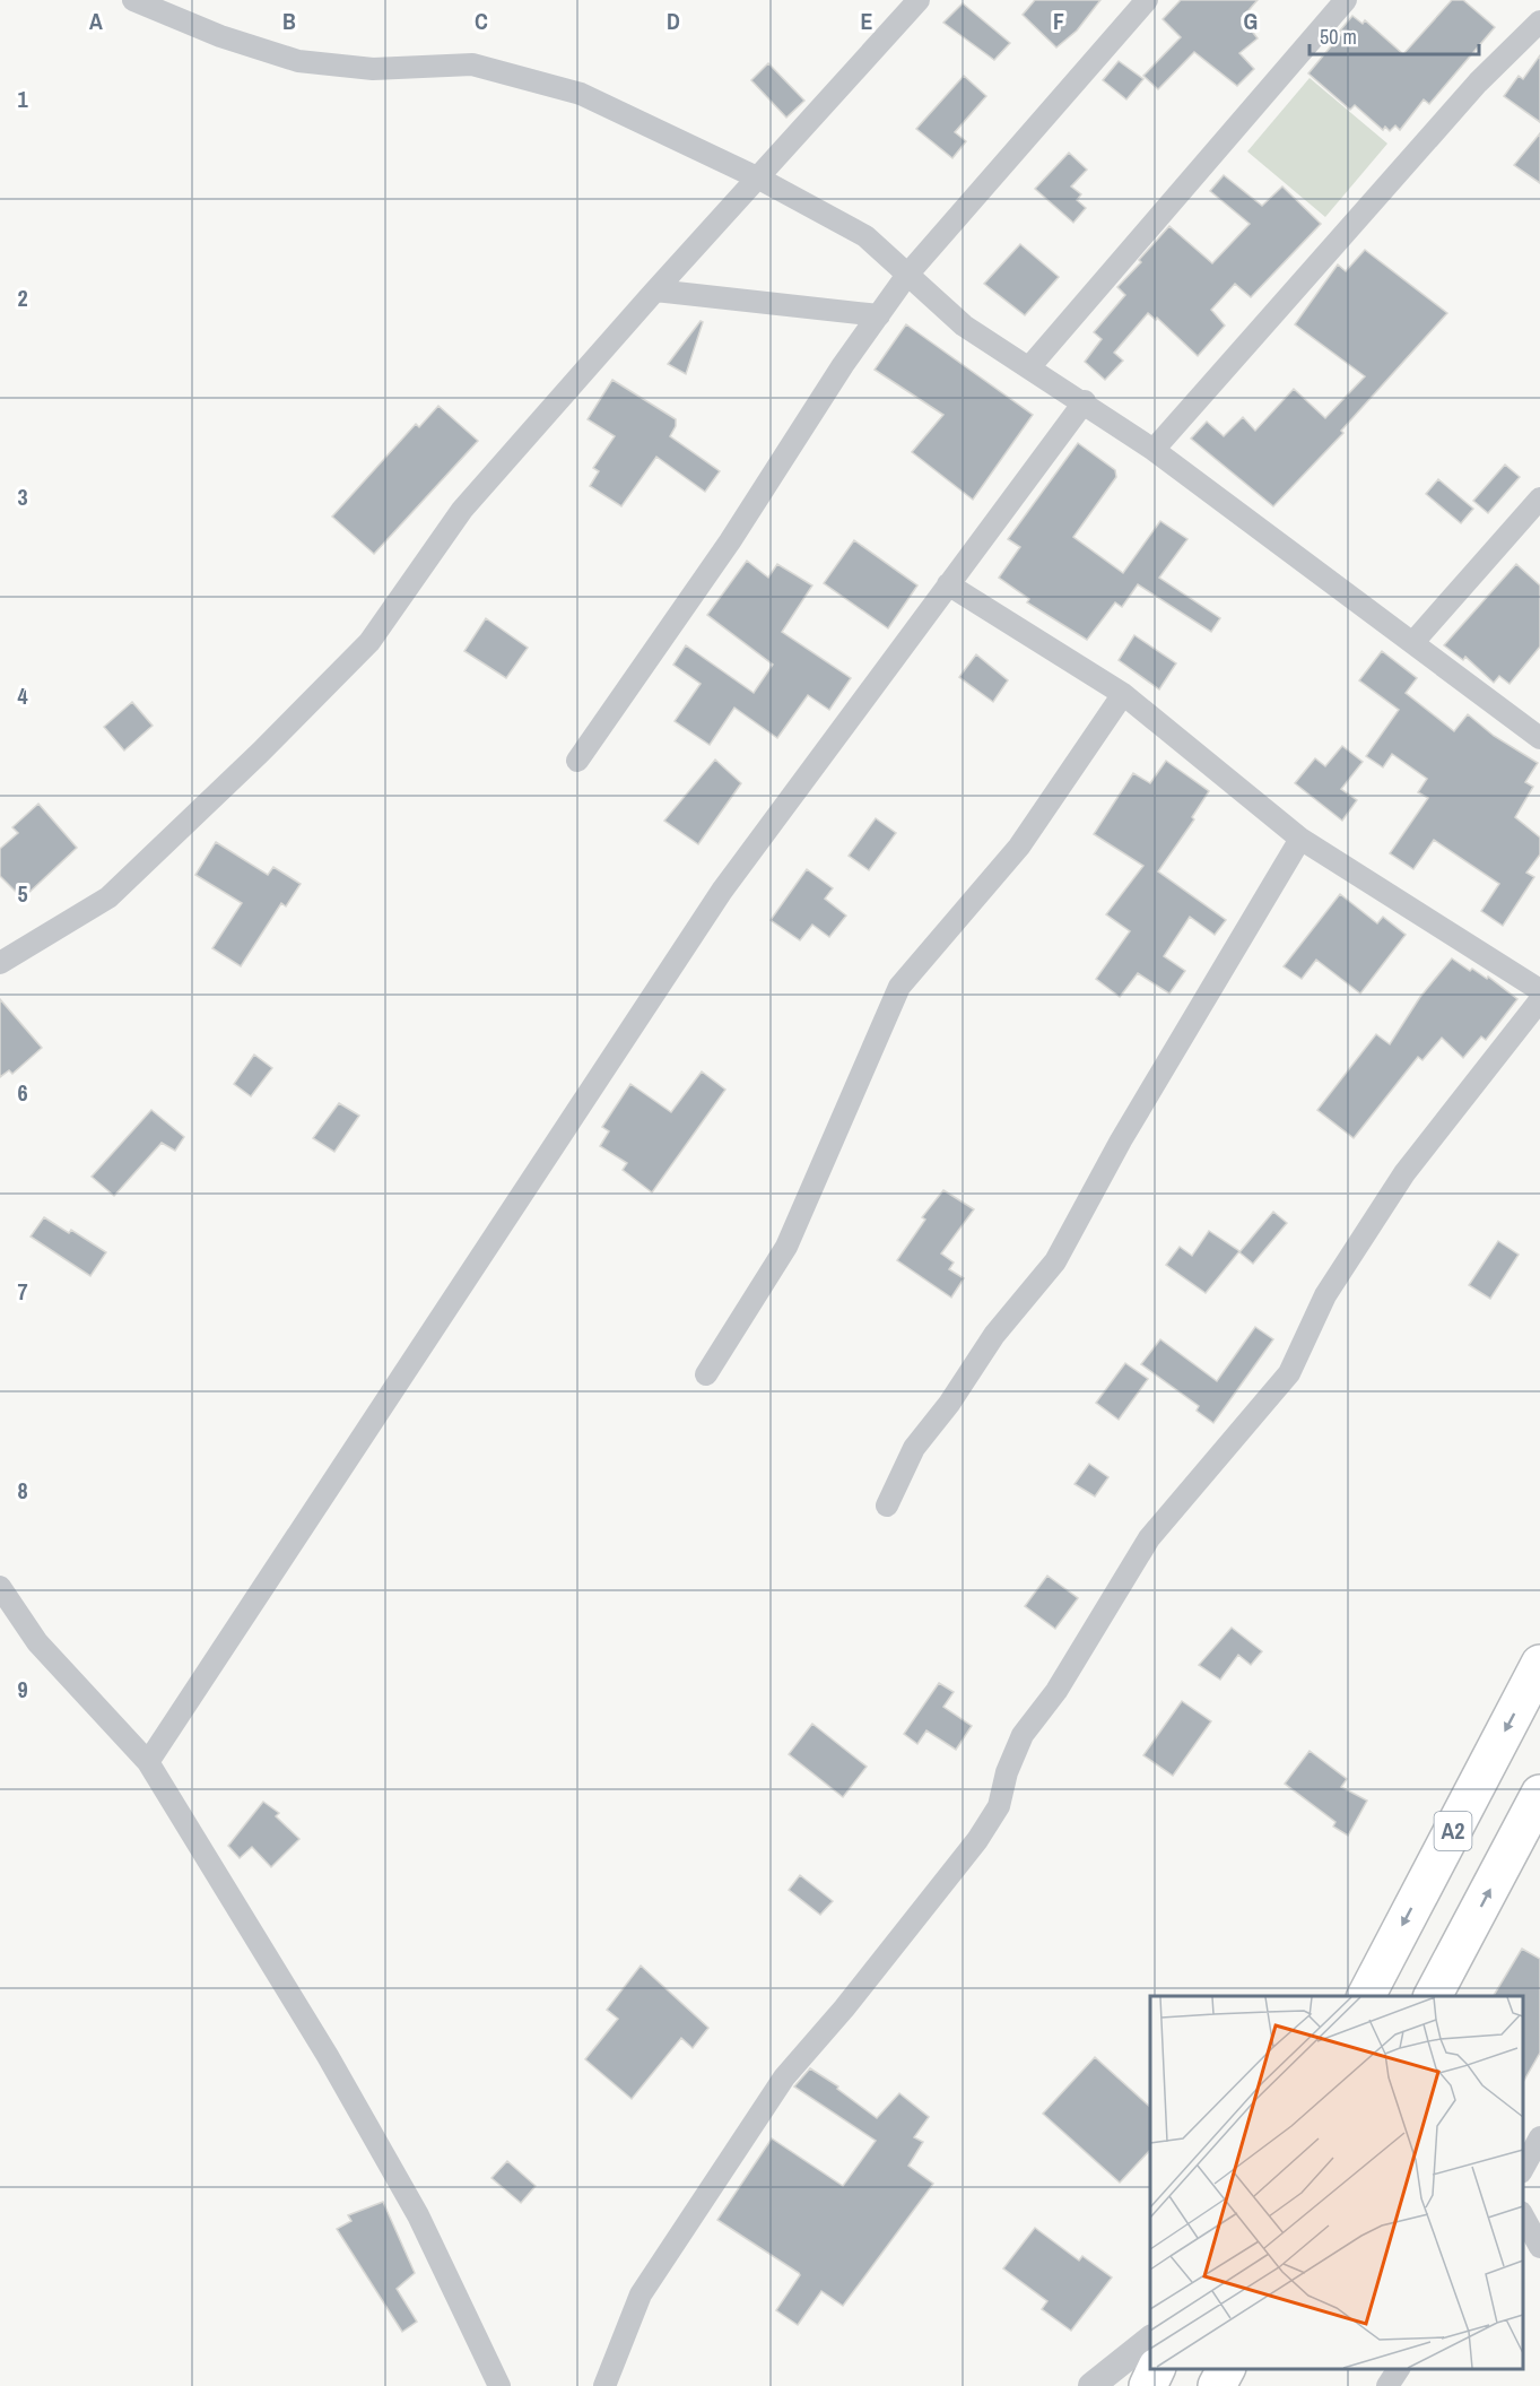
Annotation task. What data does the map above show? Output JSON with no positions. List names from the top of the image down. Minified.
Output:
{"streets":{"highway":["A2"]},"scale_bar":"50 m","grid":{"columns":["A","B","C","D","E","F","G"],"rows":["1","2","3","4","5","6","7","8","9"]}}
